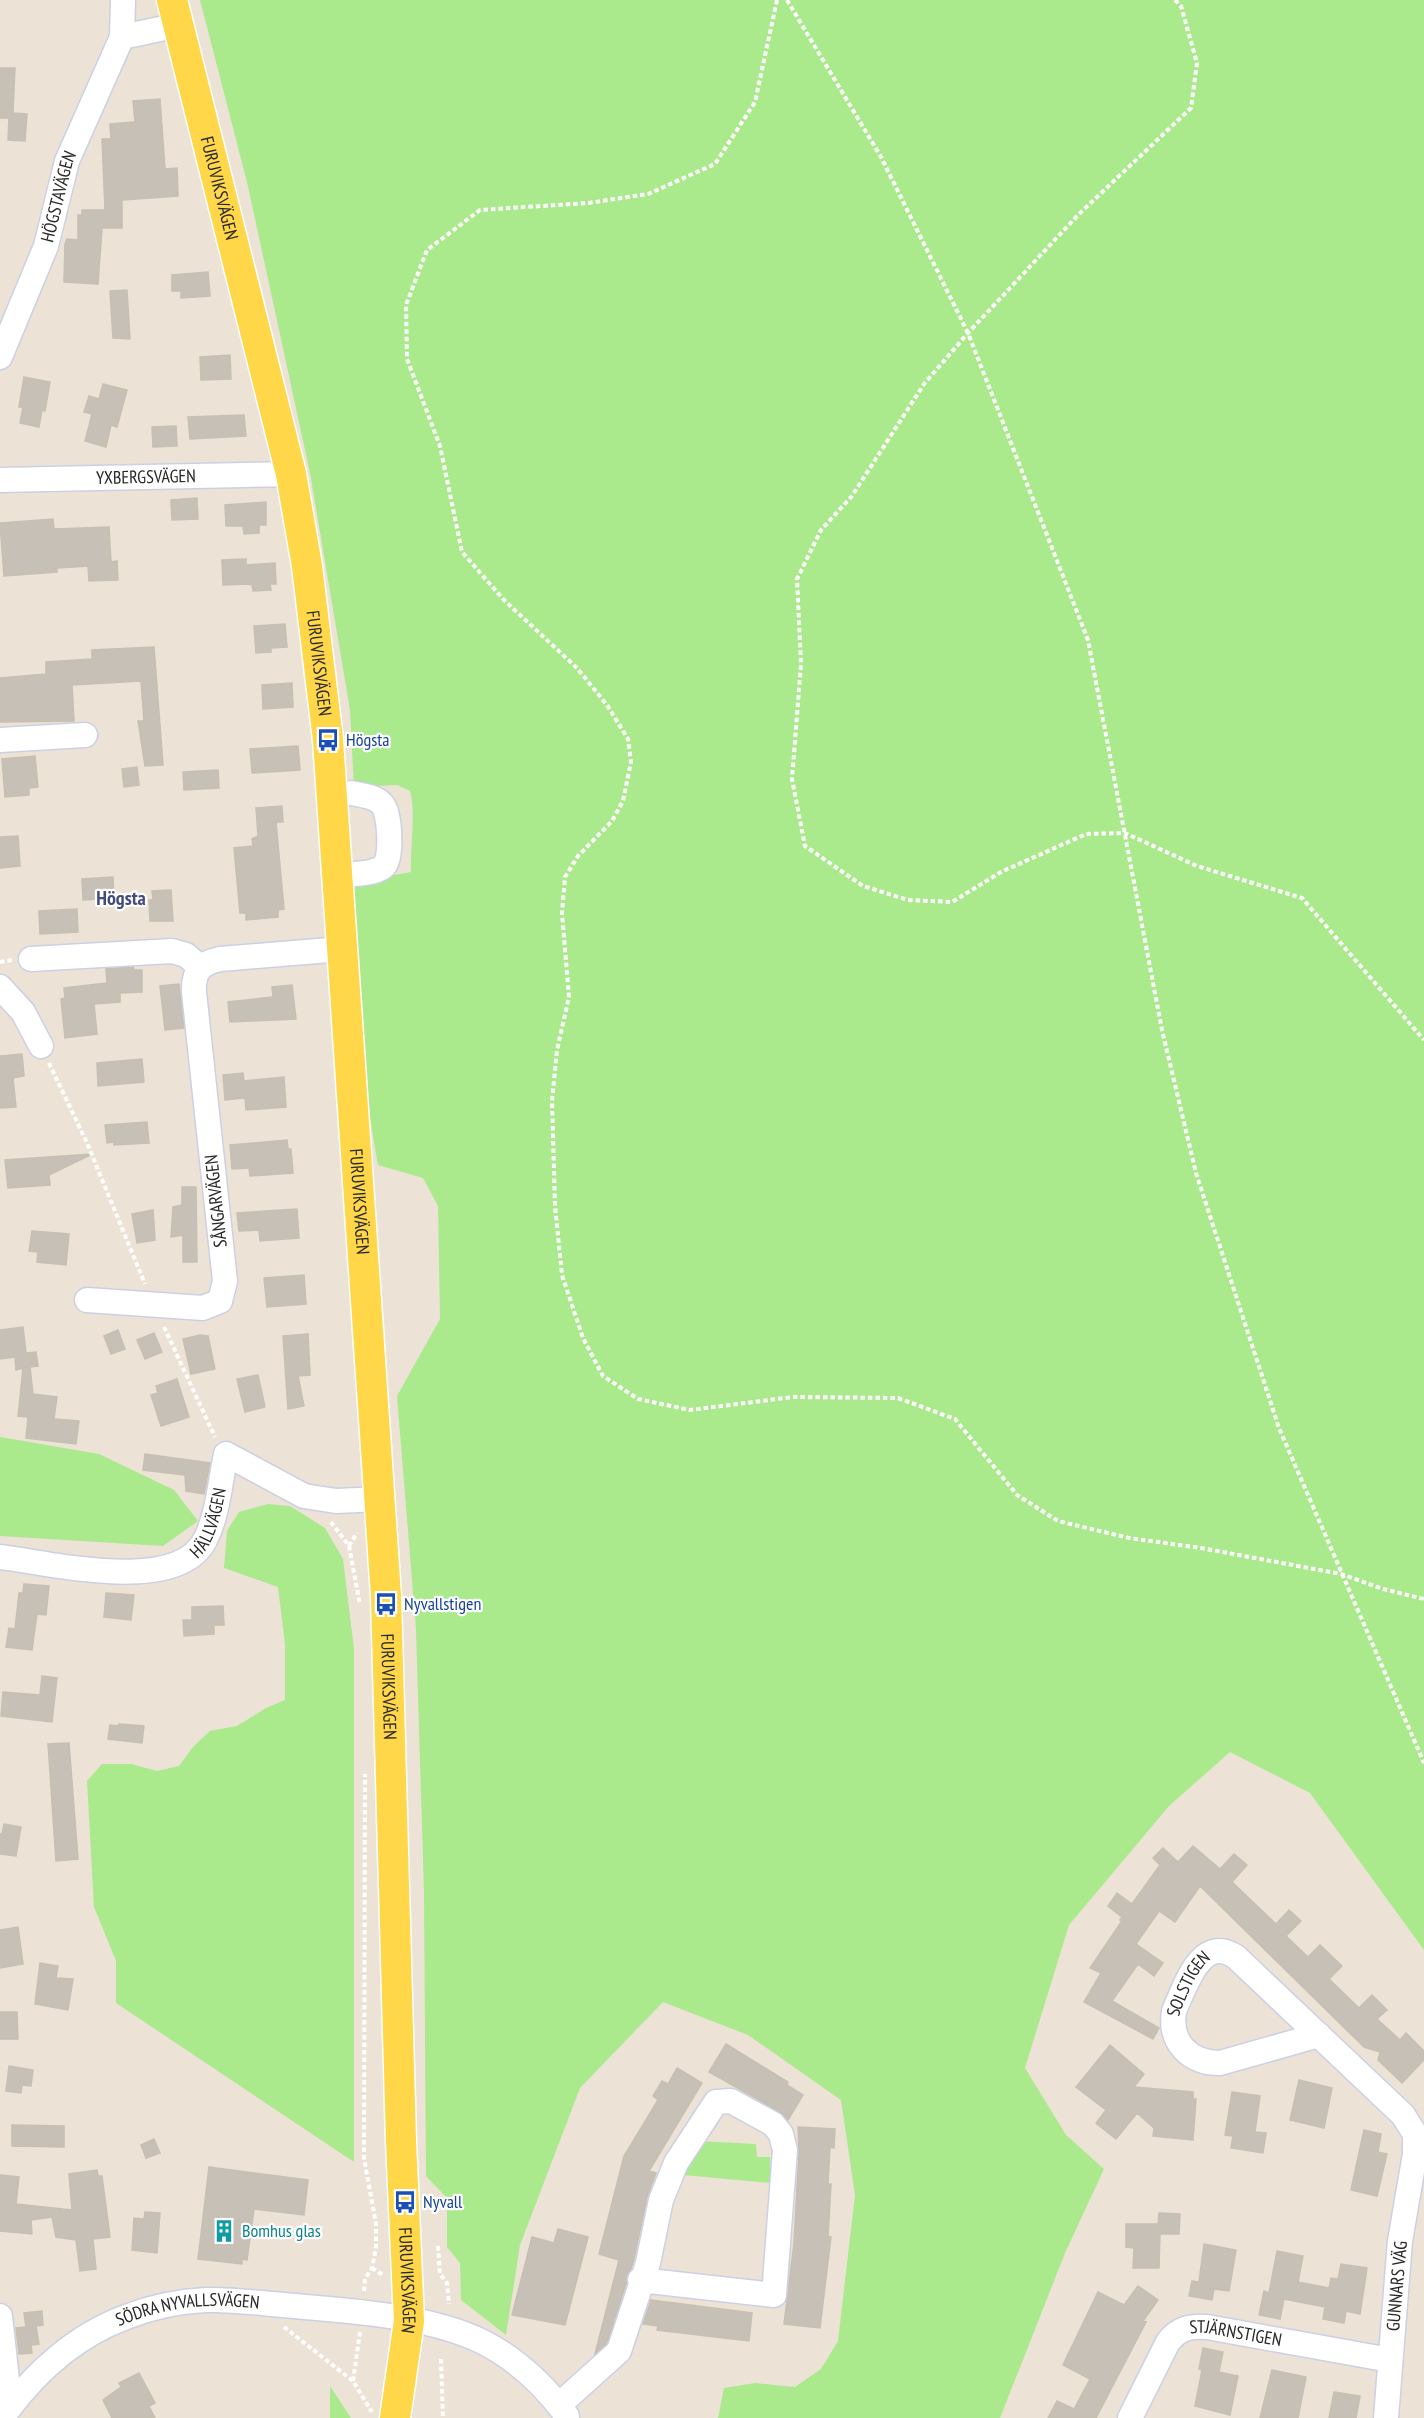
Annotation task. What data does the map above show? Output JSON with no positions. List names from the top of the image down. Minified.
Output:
{"streets":{"main road":["FURUVIKSVÄGEN"],"street":["HÖGSTAVÄGEN","YXBERGSVÄGEN","SÅNGARVÄGEN","HÄLLVÄGEN","SOLSTIGEN","GUNNARS VÄG","SÖDRA NYVALLSVÄGEN","STJÄRNSTIGEN"]},"crossings":[["FURUVIKSVÄGEN","YXBERGSVÄGEN"],["FURUVIKSVÄGEN","SÖDRA NYVALLSVÄGEN"],["SOLSTIGEN","GUNNARS VÄG"],["GUNNARS VÄG","STJÄRNSTIGEN"]],"districts":["Högsta"],"places":{"bus stop":["Högsta","Nyvallstigen","Nyvall"],"building":["Bomhus glas"]}}
